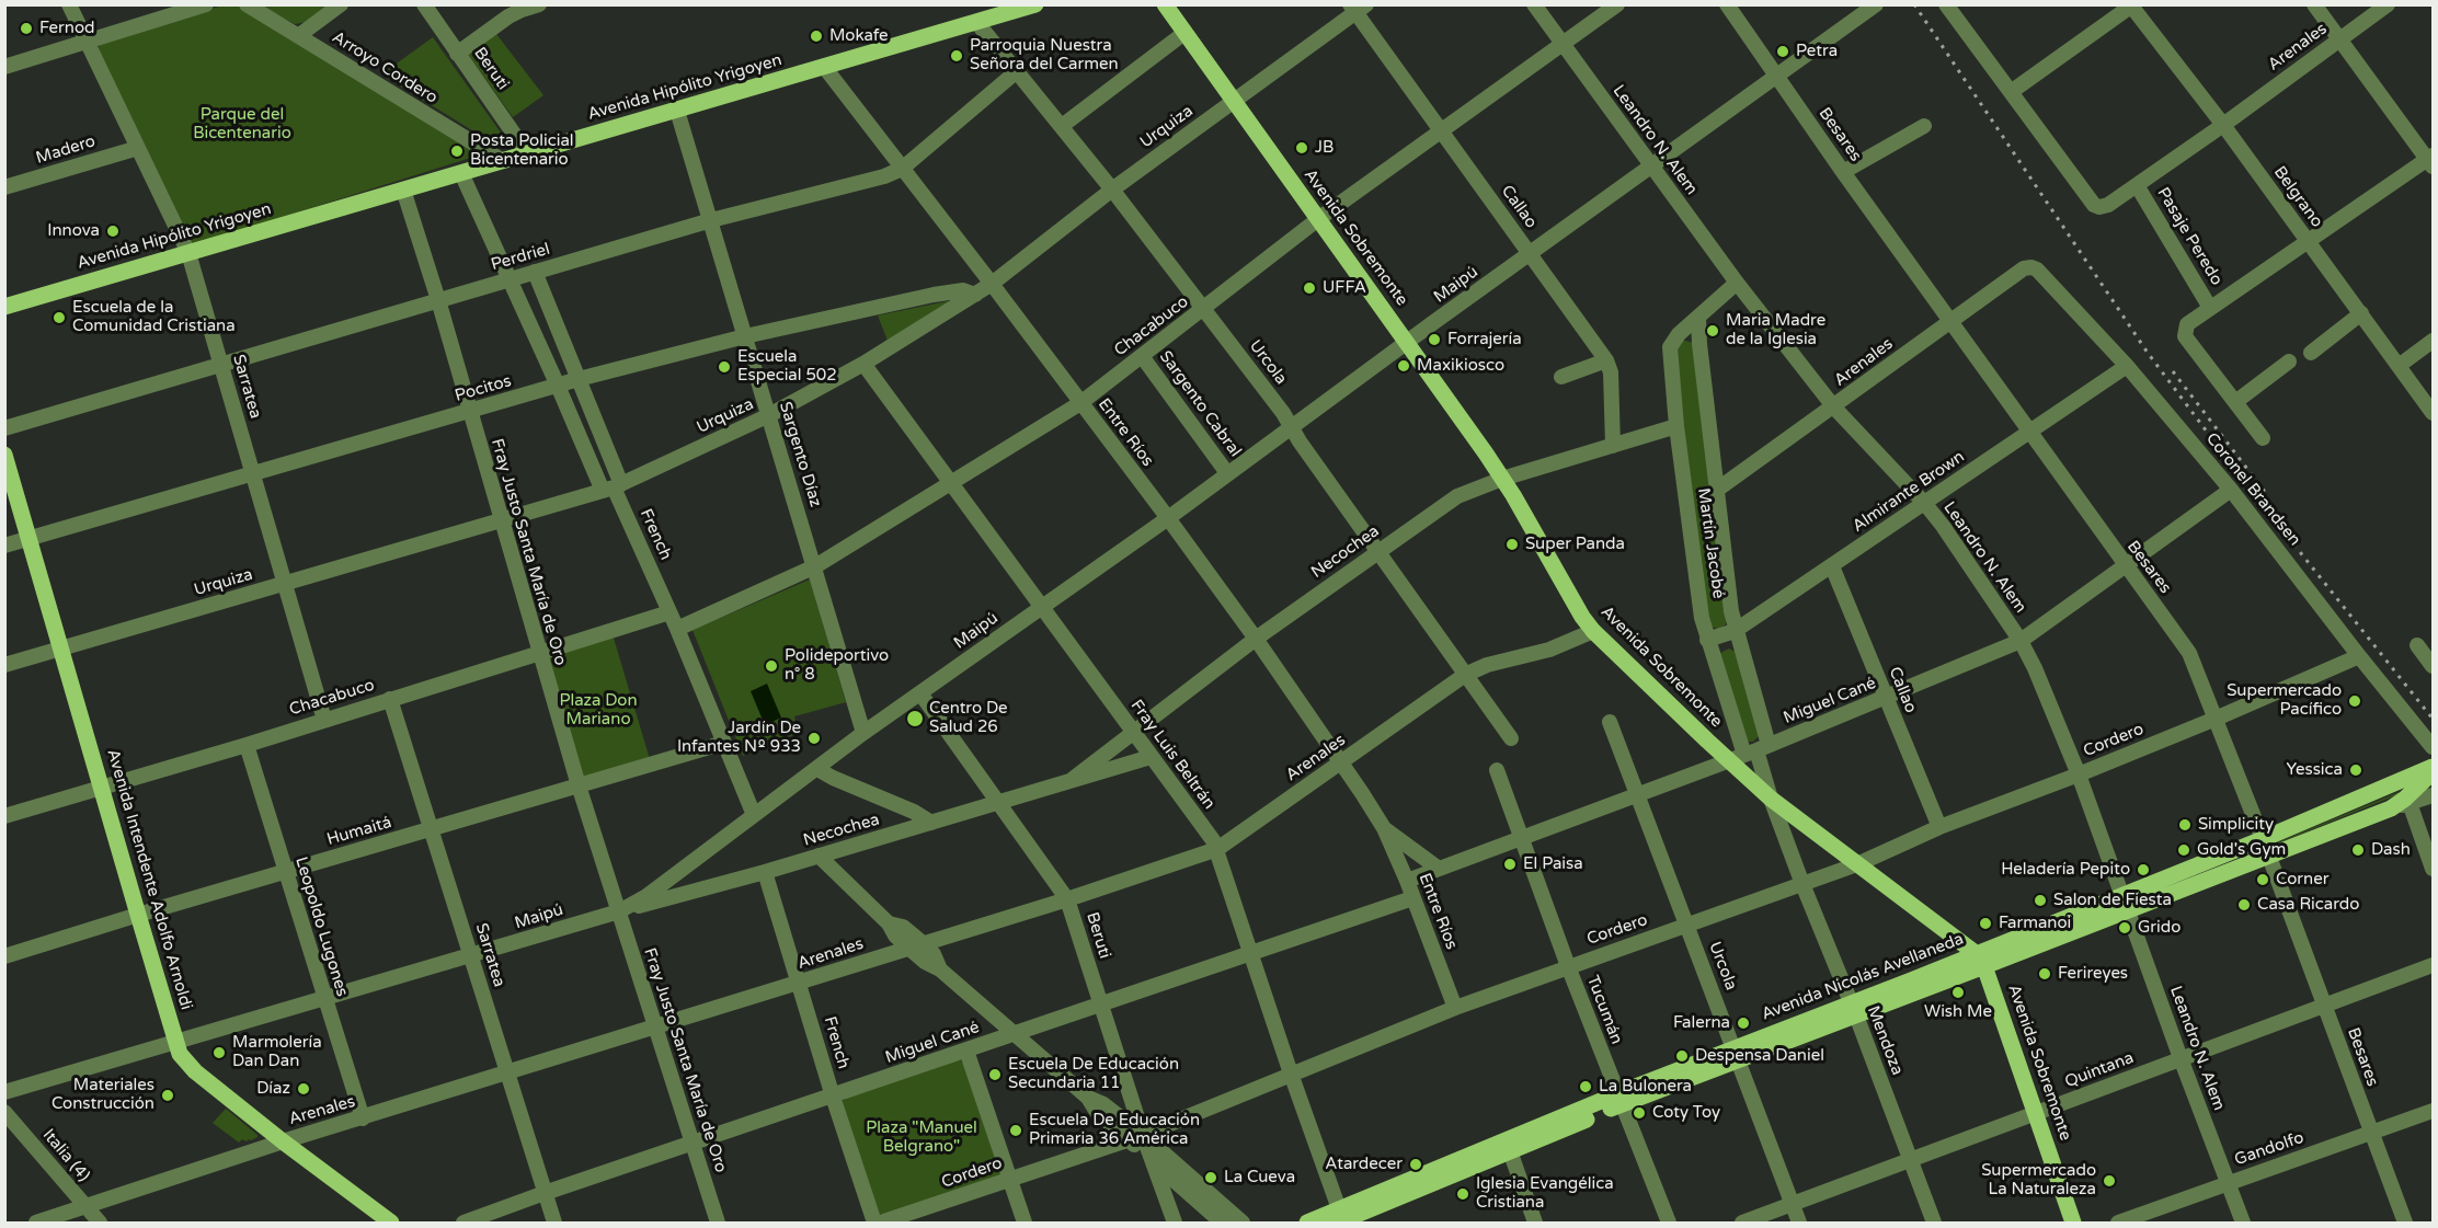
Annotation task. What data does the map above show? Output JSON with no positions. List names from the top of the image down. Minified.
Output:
{"streets":{"main road":["Avenida Hipólito Yrigoyen","Avenida Sobremonte","Avenida Intendente Adolfo Arnoldi","Avenida Nicolás Avellaneda"],"street":["Arenales","Arroyo Cordero","Beruti","Urquiza","Besares","Leandro N. Alem","Madero","Belgrano","Callao","Pasaje Peredo","Perdriel","Maipú","Chacabuco","Urcola","Sarratea","Pocitos","Sargento Cabral","Entre Ríos","Sargento Díaz","Coronel Brandsen","Almirante Brown","French","Martín Jacobé","Fray Justo Santa María de Oro","Necochea","Miguel Cané","Cordero","Fray Luis Beltrán","Humaitá","Leopoldo Lugones","Tucumán","Mendoza","Quintana","Gandolfo","Italia (4)"]},"crossings":[["Arenales","Beruti"],["Arenales","Besares"],["Arenales","Leandro N. Alem"],["Arenales","Belgrano"],["Arenales","Pasaje Peredo"],["Arenales","Avenida Sobremonte"],["Arenales","Urcola"],["Arenales","Sarratea"],["Arenales","Entre Ríos"],["Arenales","Coronel Brandsen"],["Arenales","French"],["Arenales","Martín Jacobé"],["Arenales","Fray Justo Santa María de Oro"],["Arenales","Fray Luis Beltrán"],["Arenales","Avenida Intendente Adolfo Arnoldi"],["Arenales","Leopoldo Lugones"],["Arenales","Italia (4)"],["Arroyo Cordero","Avenida Hipólito Yrigoyen"],["Beruti","Avenida Hipólito Yrigoyen"],["Beruti","Maipú"],["Beruti","Necochea"],["Beruti","Miguel Cané"],["Beruti","Cordero"],["Avenida Hipólito Yrigoyen","Urcola"],["Avenida Hipólito Yrigoyen","Sarratea"],["Avenida Hipólito Yrigoyen","Entre Ríos"],["Avenida Hipólito Yrigoyen","Sargento Díaz"],["Avenida Hipólito Yrigoyen","French"],["Avenida Hipólito Yrigoyen","Fray Justo Santa María de Oro"],["Urquiza","Callao"],["Urquiza","Avenida Sobremonte"],["Urquiza","Urcola"],["Urquiza","Sarratea"],["Urquiza","Pocitos"],["Urquiza","Entre Ríos"],["Urquiza","Sargento Díaz"],["Urquiza","French"],["Urquiza","Fray Justo Santa María de Oro"],["Urquiza","Fray Luis Beltrán"],["Urquiza","Avenida Intendente Adolfo Arnoldi"],["Besares","Maipú"],["Besares","Almirante Brown"],["Besares","Miguel Cané"],["Besares","Cordero"],["Besares","Avenida Nicolás Avellaneda"],["Besares","Quintana"],["Besares","Gandolfo"],["Leandro N. Alem","Maipú"],["Leandro N. Alem","Chacabuco"],["Leandro N. Alem","Almirante Brown"],["Leandro N. Alem","Miguel Cané"],["Leandro N. Alem","Cordero"],["Leandro N. Alem","Avenida Nicolás Avellaneda"],["Leandro N. Alem","Quintana"],["Leandro N. Alem","Gandolfo"],["Madero","Sarratea"],["Callao","Maipú"],["Callao","Chacabuco"],["Callao","Almirante Brown"],["Callao","Necochea"],["Callao","Miguel Cané"],["Callao","Cordero"],["Avenida Sobremonte","Maipú"],["Avenida Sobremonte","Chacabuco"],["Avenida Sobremonte","Martín Jacobé"],["Avenida Sobremonte","Necochea"],["Avenida Sobremonte","Miguel Cané"],["Avenida Sobremonte","Cordero"],["Avenida Sobremonte","Avenida Nicolás Avellaneda"],["Avenida Sobremonte","Mendoza"],["Avenida Sobremonte","Quintana"],["Perdriel","Urcola"],["Perdriel","Sarratea"],["Perdriel","Entre Ríos"],["Perdriel","Sargento Díaz"],["Perdriel","French"],["Perdriel","Fray Justo Santa María de Oro"],["Maipú","Urcola"],["Maipú","Sarratea"],["Maipú","Sargento Cabral"],["Maipú","Entre Ríos"],["Maipú","Sargento Díaz"],["Maipú","French"],["Maipú","Fray Justo Santa María de Oro"],["Maipú","Necochea"],["Maipú","Fray Luis Beltrán"],["Maipú","Avenida Intendente Adolfo Arnoldi"],["Maipú","Leopoldo Lugones"],["Chacabuco","Urcola"],["Chacabuco","Sarratea"],["Chacabuco","Sargento Cabral"],["Chacabuco","Entre Ríos"],["Chacabuco","Sargento Díaz"],["Chacabuco","French"],["Chacabuco","Fray Justo Santa María de Oro"],["Chacabuco","Fray Luis Beltrán"],["Chacabuco","Avenida Intendente Adolfo Arnoldi"],["Chacabuco","Leopoldo Lugones"],["Urcola","Necochea"],["Urcola","Miguel Cané"],["Urcola","Cordero"],["Urcola","Avenida Nicolás Avellaneda"],["Urcola","Quintana"],["Sarratea","Pocitos"],["Sarratea","Miguel Cané"],["Sarratea","Humaitá"],["Pocitos","Sargento Díaz"],["Pocitos","French"],["Pocitos","Fray Justo Santa María de Oro"],["Pocitos","Avenida Intendente Adolfo Arnoldi"],["Entre Ríos","Necochea"],["Entre Ríos","Miguel Cané"],["Entre Ríos","Cordero"],["Coronel Brandsen","Almirante Brown"],["Coronel Brandsen","Miguel Cané"],["Coronel Brandsen","Cordero"],["Almirante Brown","Martín Jacobé"],["French","Necochea"],["French","Miguel Cané"],["French","Humaitá"],["Martín Jacobé","Necochea"],["Martín Jacobé","Miguel Cané"],["Martín Jacobé","Mendoza"],["Fray Justo Santa María de Oro","Necochea"],["Fray Justo Santa María de Oro","Miguel Cané"],["Fray Justo Santa María de Oro","Humaitá"],["Necochea","Fray Luis Beltrán"],["Miguel Cané","Fray Luis Beltrán"],["Miguel Cané","Tucumán"],["Miguel Cané","Mendoza"],["Cordero","Fray Luis Beltrán"],["Cordero","Tucumán"],["Cordero","Mendoza"],["Fray Luis Beltrán","Avenida Nicolás Avellaneda"],["Humaitá","Avenida Intendente Adolfo Arnoldi"],["Humaitá","Leopoldo Lugones"],["Avenida Nicolás Avellaneda","Tucumán"],["Avenida Nicolás Avellaneda","Mendoza"],["Mendoza","Quintana"]],"parks":["Parque del Bicentenario","Plaza Don Mariano","Plaza \"Manuel Belgrano\""],"places":["Fernod","Mokafe","Petra","Parroquia Nuestra Señora del Carmen","JB","Posta Policial Bicentenario","Innova","UFFA","Escuela de la Comunidad Cristiana","Maria Madre de la Iglesia","Forrajería","Maxikiosco","Escuela Especial 502","Super Panda","Polideportivo n° 8","Supermercado Pacífico","Centro De Salud 26","Jardín De Infantes Nº 933","Yessica","Simplicity","Gold's Gym","Dash","El Paisa","Heladería Pepito","Corner","Salon de Fiesta","Casa Ricardo","Farmanoi","Grido","Ferireyes","Wish Me","Falerna","Marmolería Dan Dan","Despensa Daniel","Escuela De Educación Secundaria 11","La Bulonera","Díaz","Materiales Construcción","Coty Toy","Escuela De Educación Primaria 36 América","Atardecer","La Cueva","Supermercado La Naturaleza","Iglesia Evangélica Cristiana"]}
